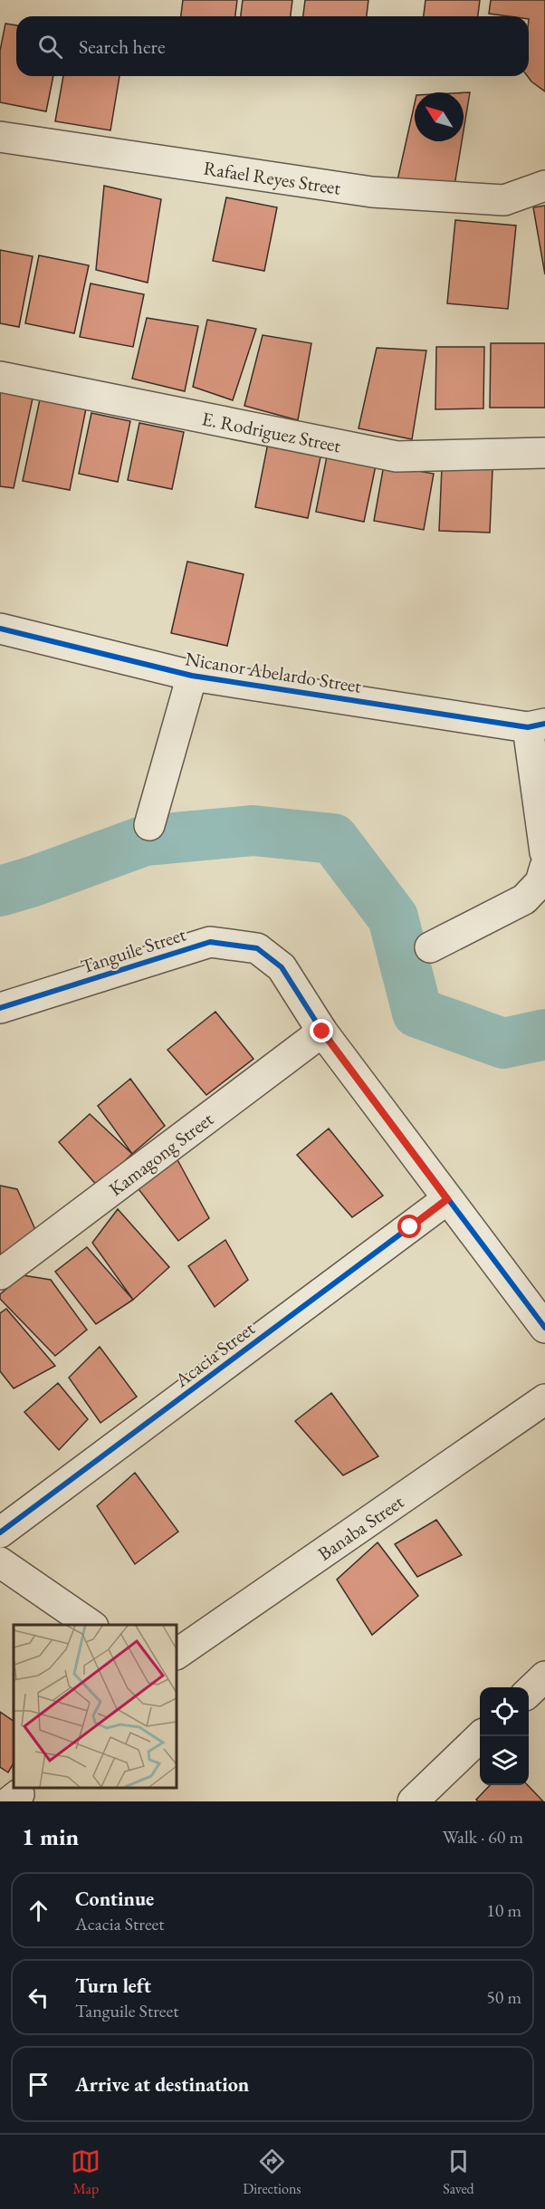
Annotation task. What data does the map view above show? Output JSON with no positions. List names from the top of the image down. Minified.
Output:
{"streets":{"street":["Rafael Reyes Street","E. Rodriguez Street","Nicanor Abelardo Street","Tanguile Street","Kamagong Street","Acacia Street","Banaba Street"]},"crossings":[["Tanguile Street","Kamagong Street"],["Tanguile Street","Acacia Street"]],"north":"top left","page":{"search":"Search here","heading":["1 min","Walk · 60 m"],"list":[["Continue","Acacia Street","10 m"],["Turn left","Tanguile Street","50 m"],"Arrive at destination"],"nav":["Map","Directions","Saved"]}}
